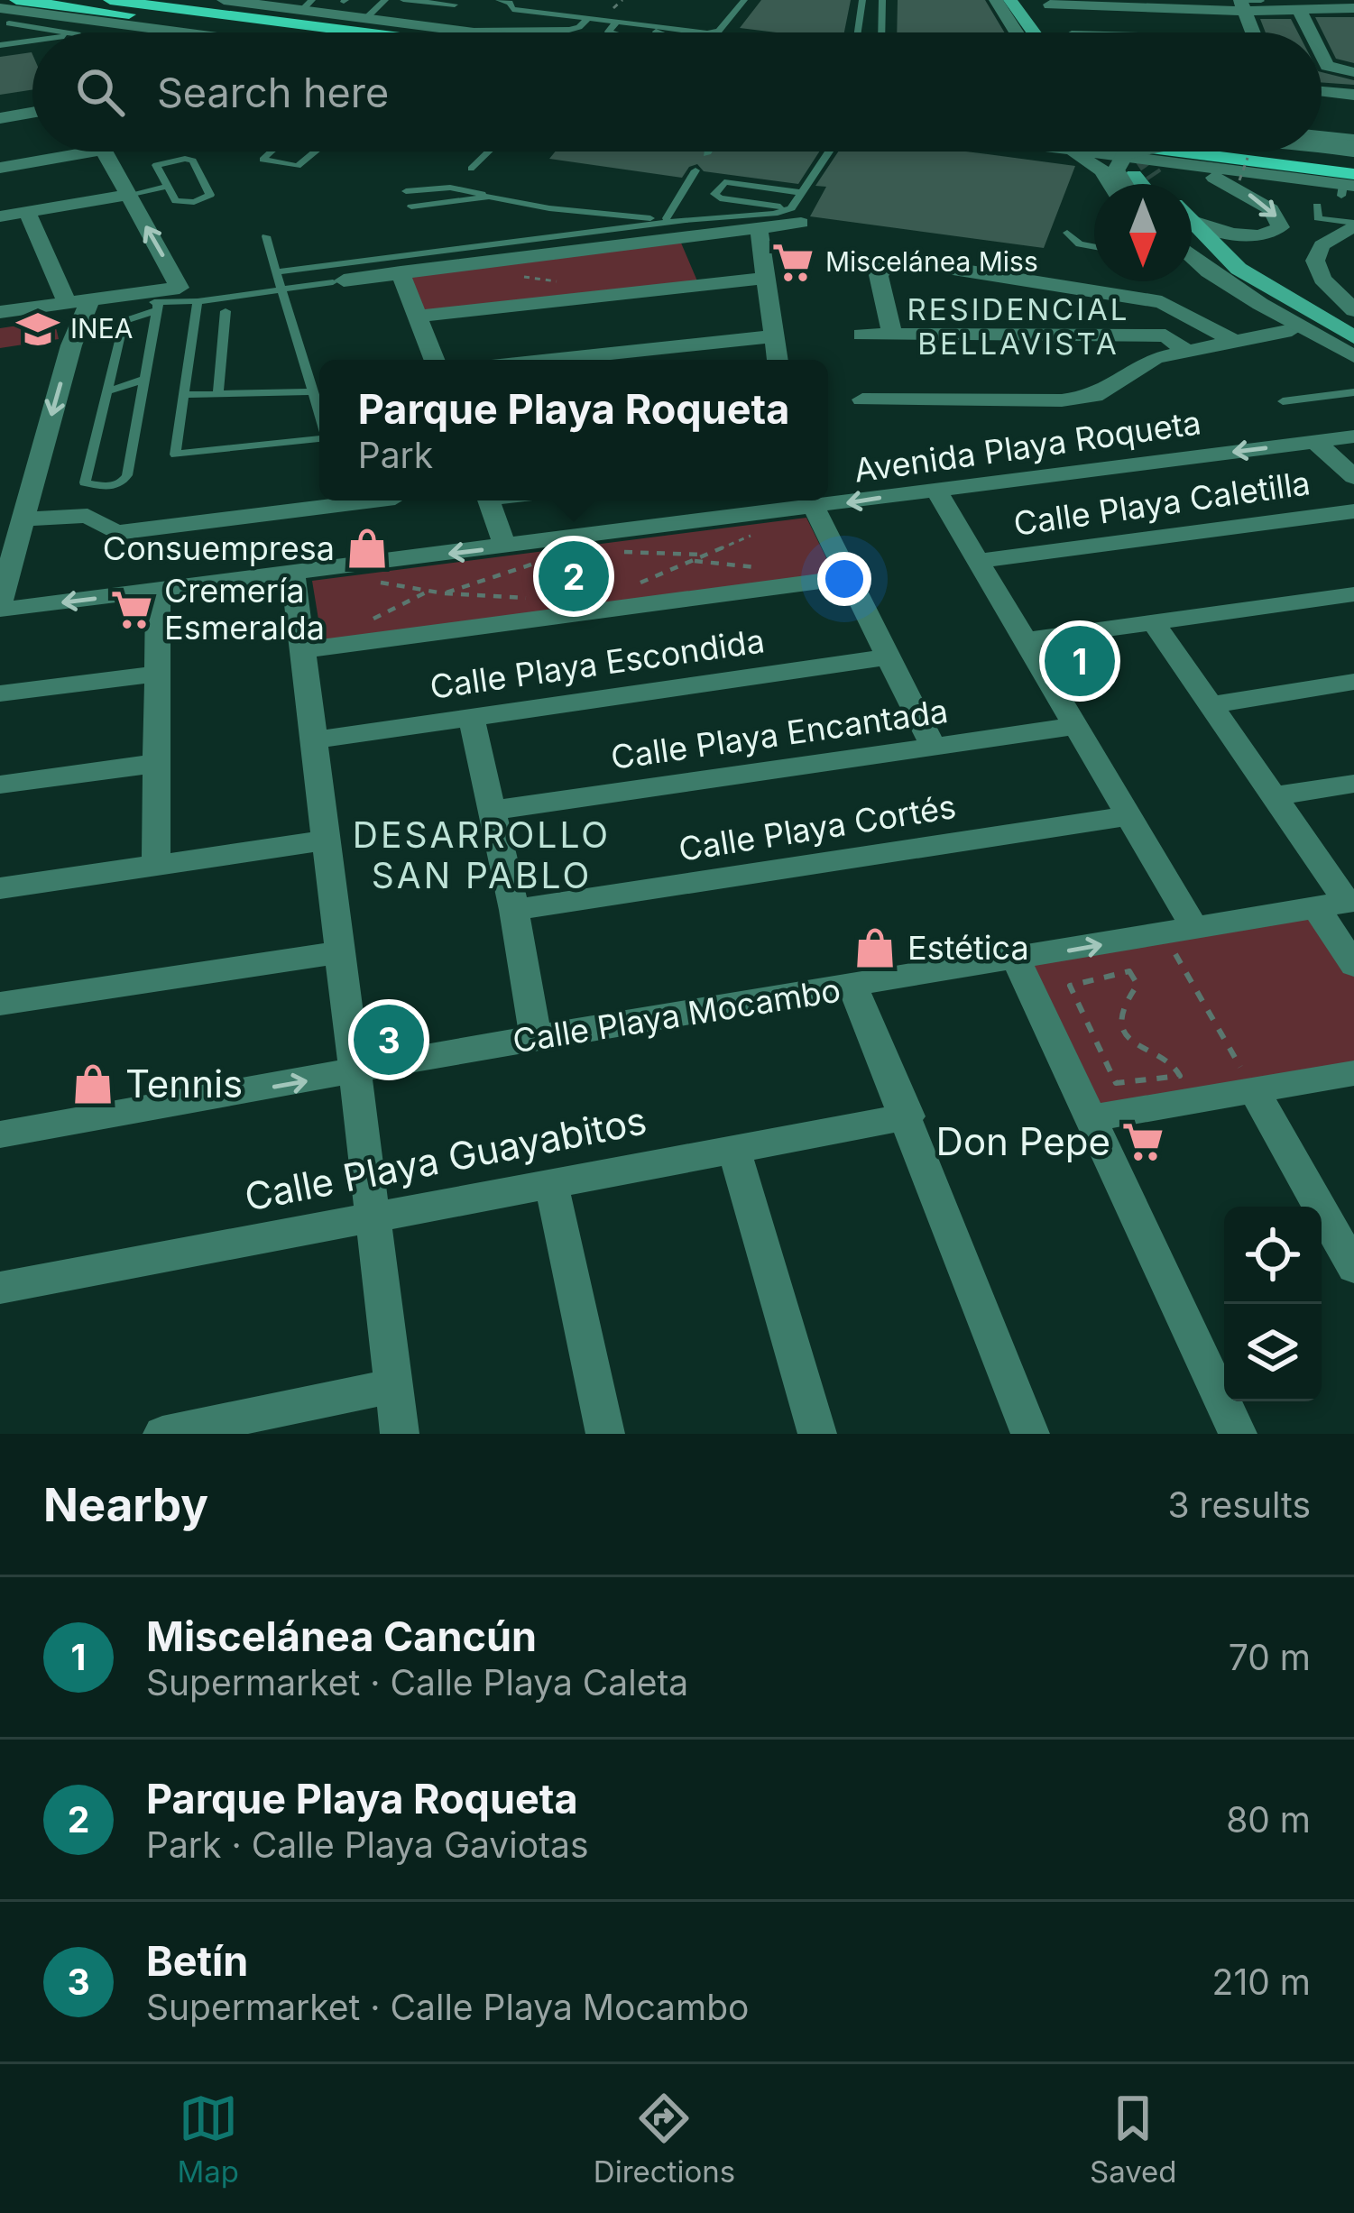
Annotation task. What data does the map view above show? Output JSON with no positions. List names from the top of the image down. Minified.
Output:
{"streets":{"street":["Avenida Playa Roqueta","Calle Playa Caletilla","Calle Playa Escondida","Calle Playa Encantada","Calle Playa Cortés","Calle Playa Mocambo","Calle Playa Guayabitos"]},"districts":["RESIDENCIAL BELLAVISTA","DESARROLLO SAN PABLO"],"places":{"supermarket":["Miscelánea Miss","Cremería Esmeralda","Don Pepe"],"school or university":["INEA"],"shop":["Consuempresa","Estética","Tennis"]},"north":"bottom","page":{"search":"Search here","popup":["Parque Playa Roqueta","Park"],"pins":["2","1","3"],"heading":["Nearby","3 results"],"list":[{"mark":"1","name":"Miscelánea Cancún","note":"Supermarket · Calle Playa Caleta","value":"70 m"},{"mark":"2","name":"Parque Playa Roqueta","note":"Park · Calle Playa Gaviotas","value":"80 m"},{"mark":"3","name":"Betín","note":"Supermarket · Calle Playa Mocambo","value":"210 m"}],"nav":["Map","Directions","Saved"]}}
